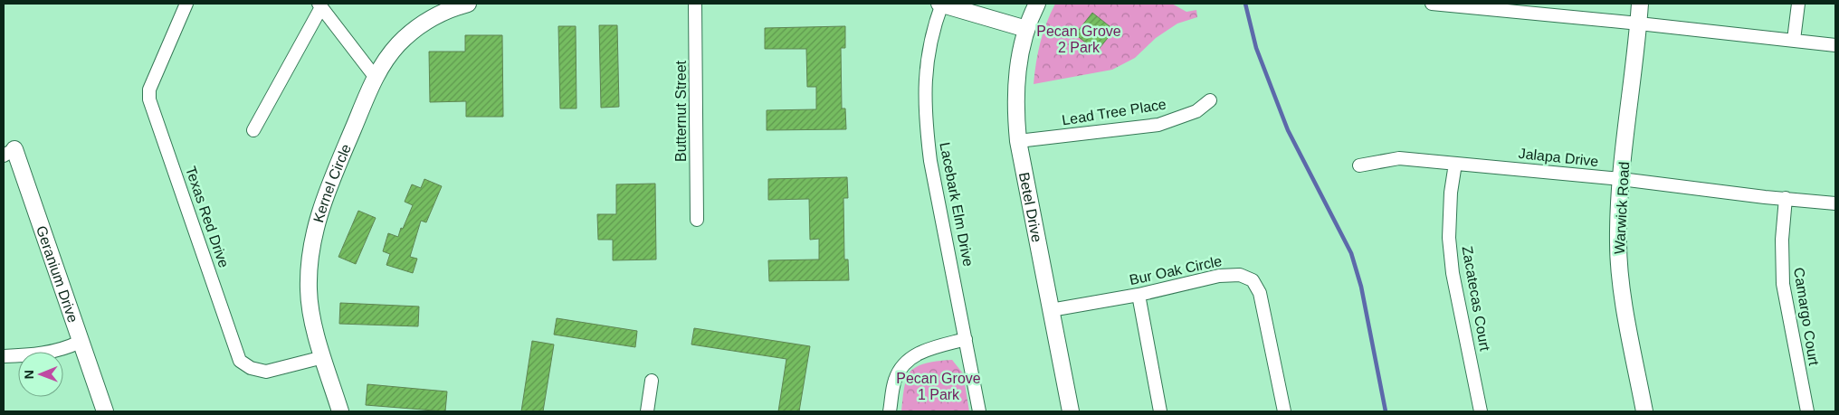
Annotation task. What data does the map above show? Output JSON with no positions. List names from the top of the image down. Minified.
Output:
{"streets":{"street":["Butternut Street","Lead Tree Place","Jalapa Drive","Kernel Circle","Lacebark Elm Drive","Betel Drive","Warwick Road","Texas Red Drive","Bur Oak Circle","Geranium Drive","Zacatecas Court","Camargo Court"]},"crossings":[["Lead Tree Place","Betel Drive"],["Jalapa Drive","Warwick Road"],["Jalapa Drive","Zacatecas Court"],["Jalapa Drive","Camargo Court"],["Kernel Circle","Texas Red Drive"],["Betel Drive","Bur Oak Circle"]],"parks":["Pecan Grove 2 Park","Pecan Grove 1 Park"],"north":"left"}
